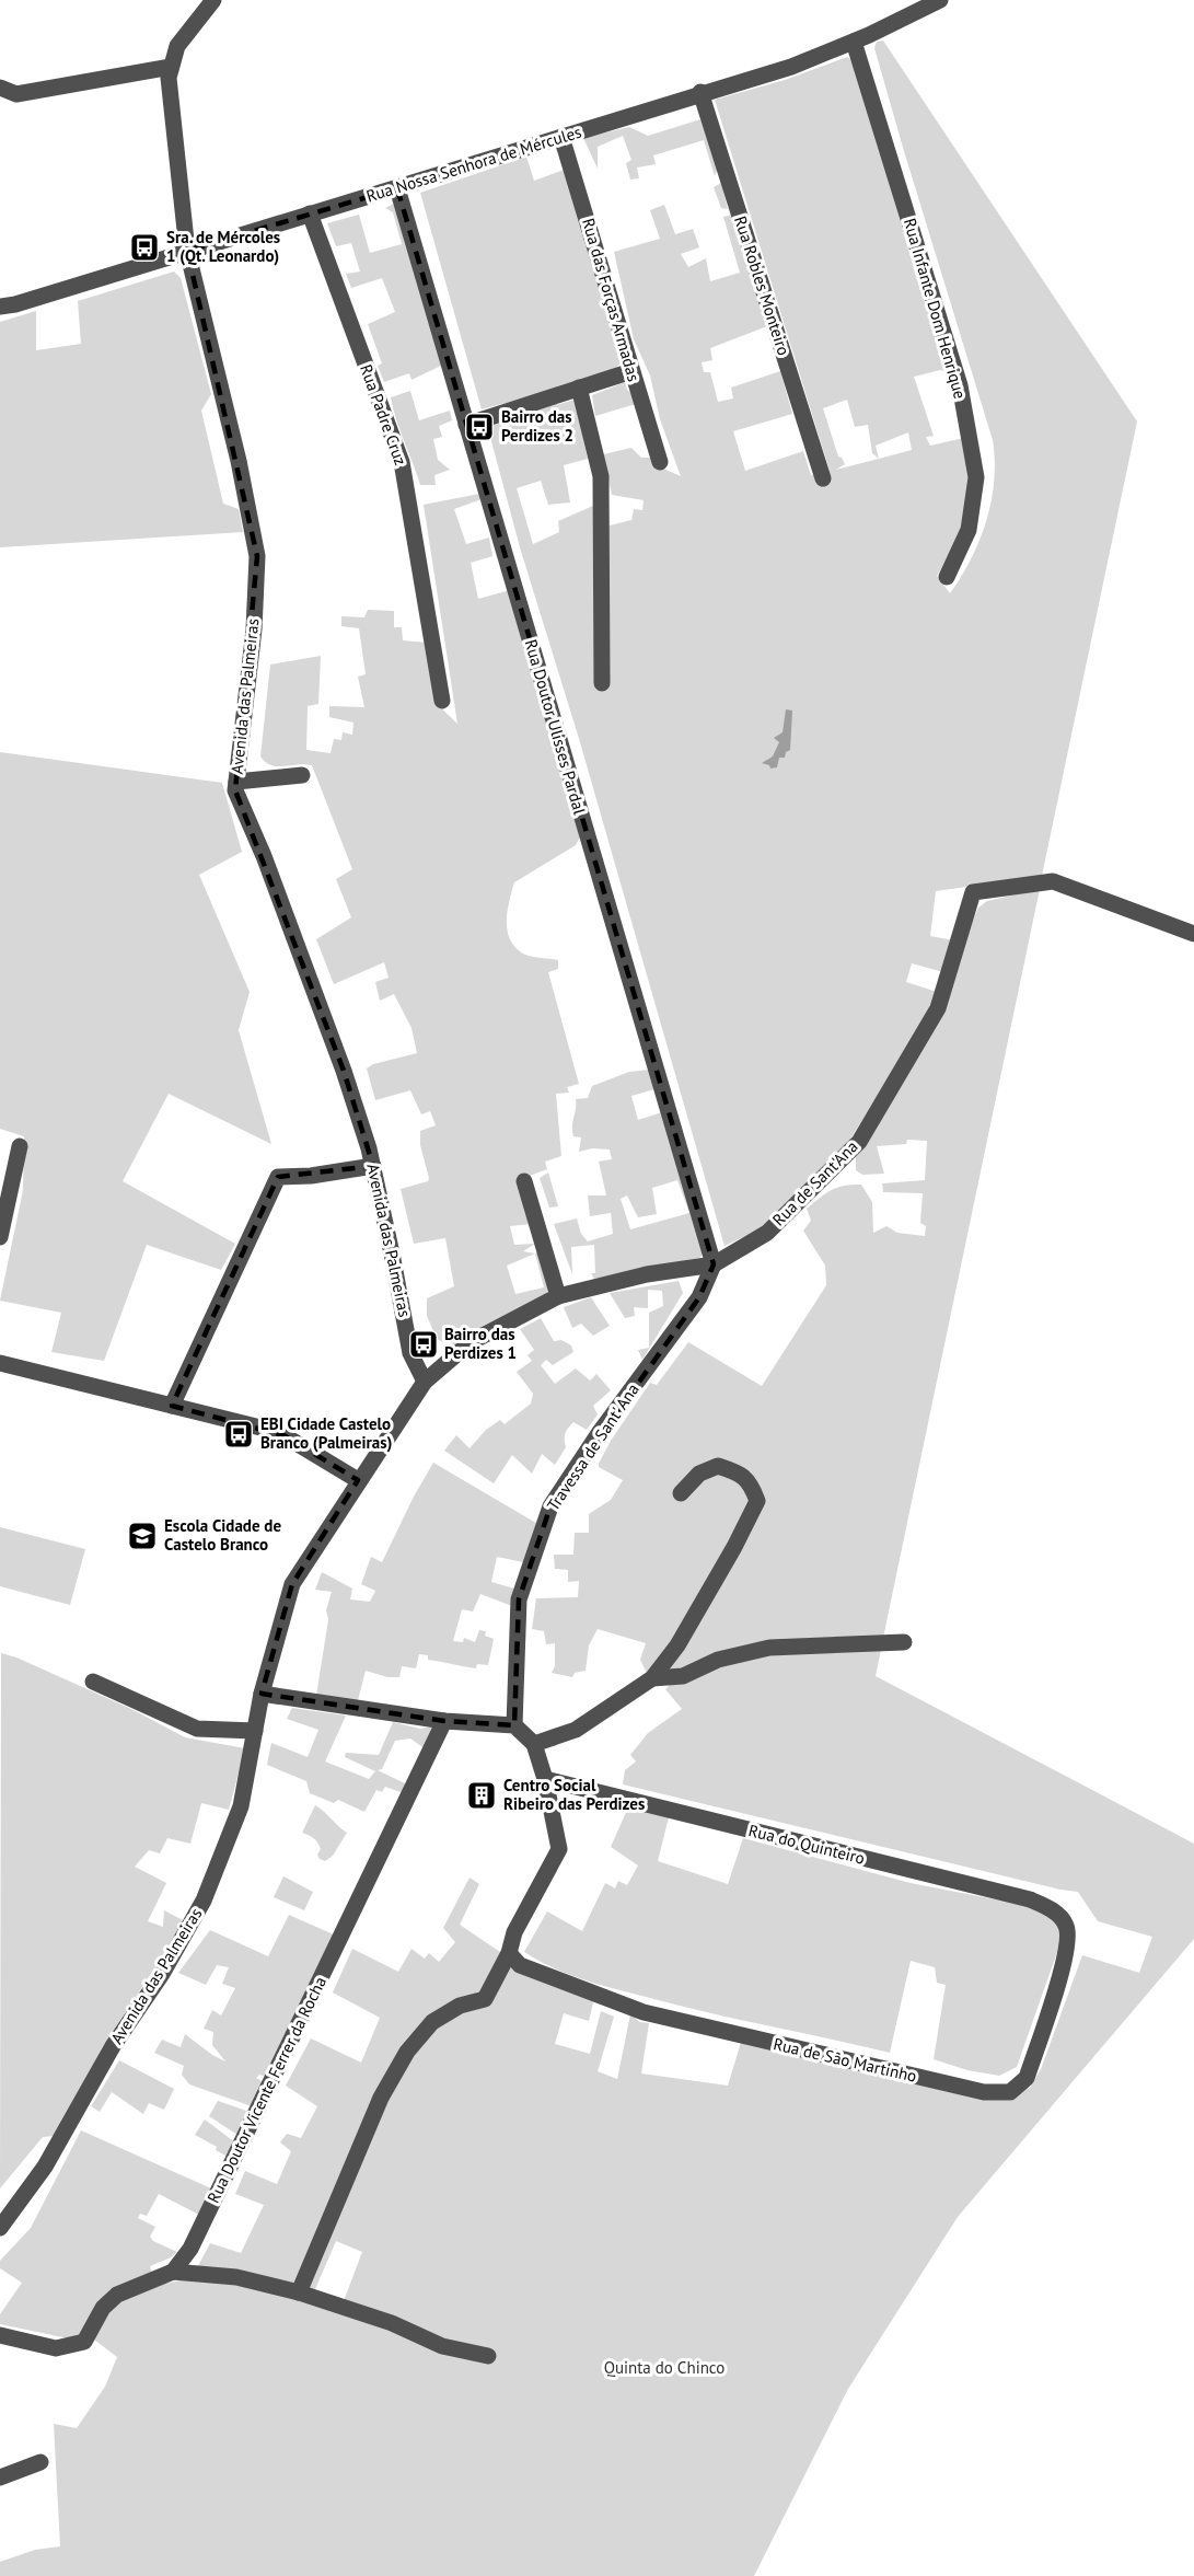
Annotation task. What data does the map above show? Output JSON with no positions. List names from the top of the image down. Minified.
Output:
{"streets":{"street":["Rua Nossa Senhora de Mércules","Rua Robles Monteiro","Rua das Forças Armadas","Rua Infante Dom Henrique","Rua Padre Cruz","Avenida das Palmeiras","Rua Doutor Ulisses Pardal","Rua de Sant'Ana","Travessa de Sant' Ana","Rua do Quinteiro","Rua de São Martinho","Rua Doutor Vicente Ferrer da Rocha"]},"crossings":[["Rua Nossa Senhora de Mércules","Rua Robles Monteiro"],["Rua Nossa Senhora de Mércules","Rua das Forças Armadas"],["Rua Nossa Senhora de Mércules","Rua Infante Dom Henrique"],["Rua Nossa Senhora de Mércules","Rua Padre Cruz"],["Rua Nossa Senhora de Mércules","Avenida das Palmeiras"],["Rua Nossa Senhora de Mércules","Rua Doutor Ulisses Pardal"],["Avenida das Palmeiras","Rua de Sant'Ana"],["Rua Doutor Ulisses Pardal","Rua de Sant'Ana"],["Rua Doutor Ulisses Pardal","Travessa de Sant' Ana"],["Rua de Sant'Ana","Travessa de Sant' Ana"],["Rua do Quinteiro","Rua de São Martinho"]],"parks":["Quinta do Chinco"],"places":{"bus stop":["Sra. de Mércoles 1 (Qt. Leonardo)","Bairro das Perdizes 2","Bairro das Perdizes 1","EBI Cidade Castelo Branco (Palmeiras)"],"school or university":["Escola Cidade de Castelo Branco"],"building":["Centro Social Ribeiro das Perdizes"]}}
